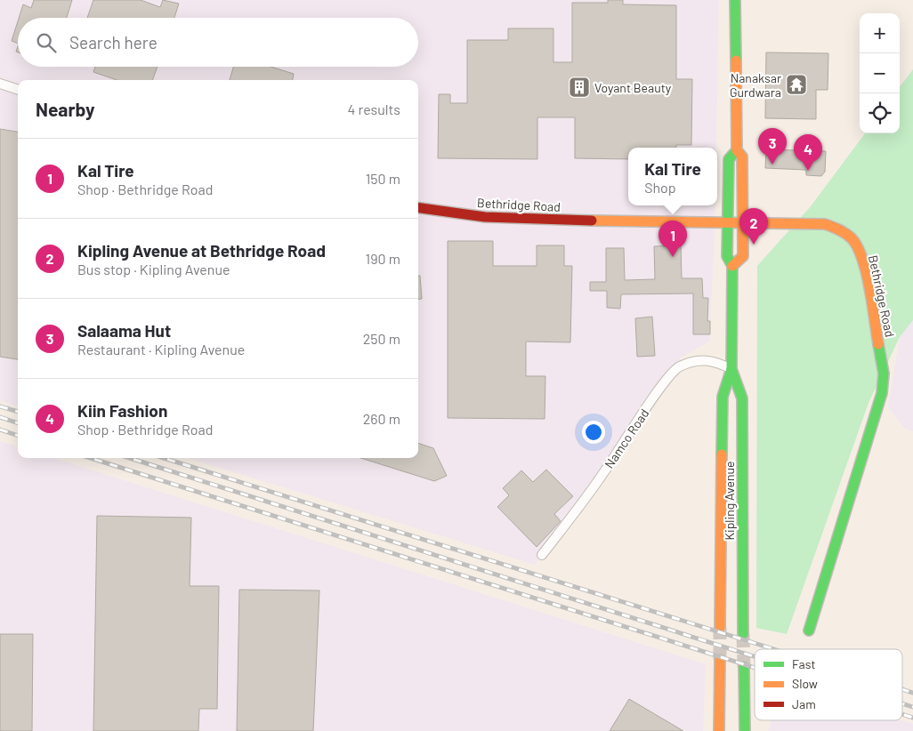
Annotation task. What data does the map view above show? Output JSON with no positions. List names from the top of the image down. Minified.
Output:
{"streets":{"main road":["Bethridge Road","Kipling Avenue"],"street":["Namco Road"]},"crossings":[["Bethridge Road","Kipling Avenue"],["Namco Road","Kipling Avenue"]],"places":{"temple":["Nanaksar Gurdwara"],"building":["Voyant Beauty"]},"legend":["Fast","Slow","Jam"],"page":{"map_buttons":["+","−"],"search":"Search here","heading":["Nearby","4 results"],"pins":["3","4","2","1"],"list":[{"mark":"1","name":"Kal Tire","note":"Shop · Bethridge Road","value":"150 m"},{"mark":"2","name":"Kipling Avenue at Bethridge Road","note":"Bus stop · Kipling Avenue","value":"190 m"},{"mark":"3","name":"Salaama Hut","note":"Restaurant · Kipling Avenue","value":"250 m"},{"mark":"4","name":"Kiin Fashion","note":"Shop · Bethridge Road","value":"260 m"}],"popup":["Kal Tire","Shop"]}}
